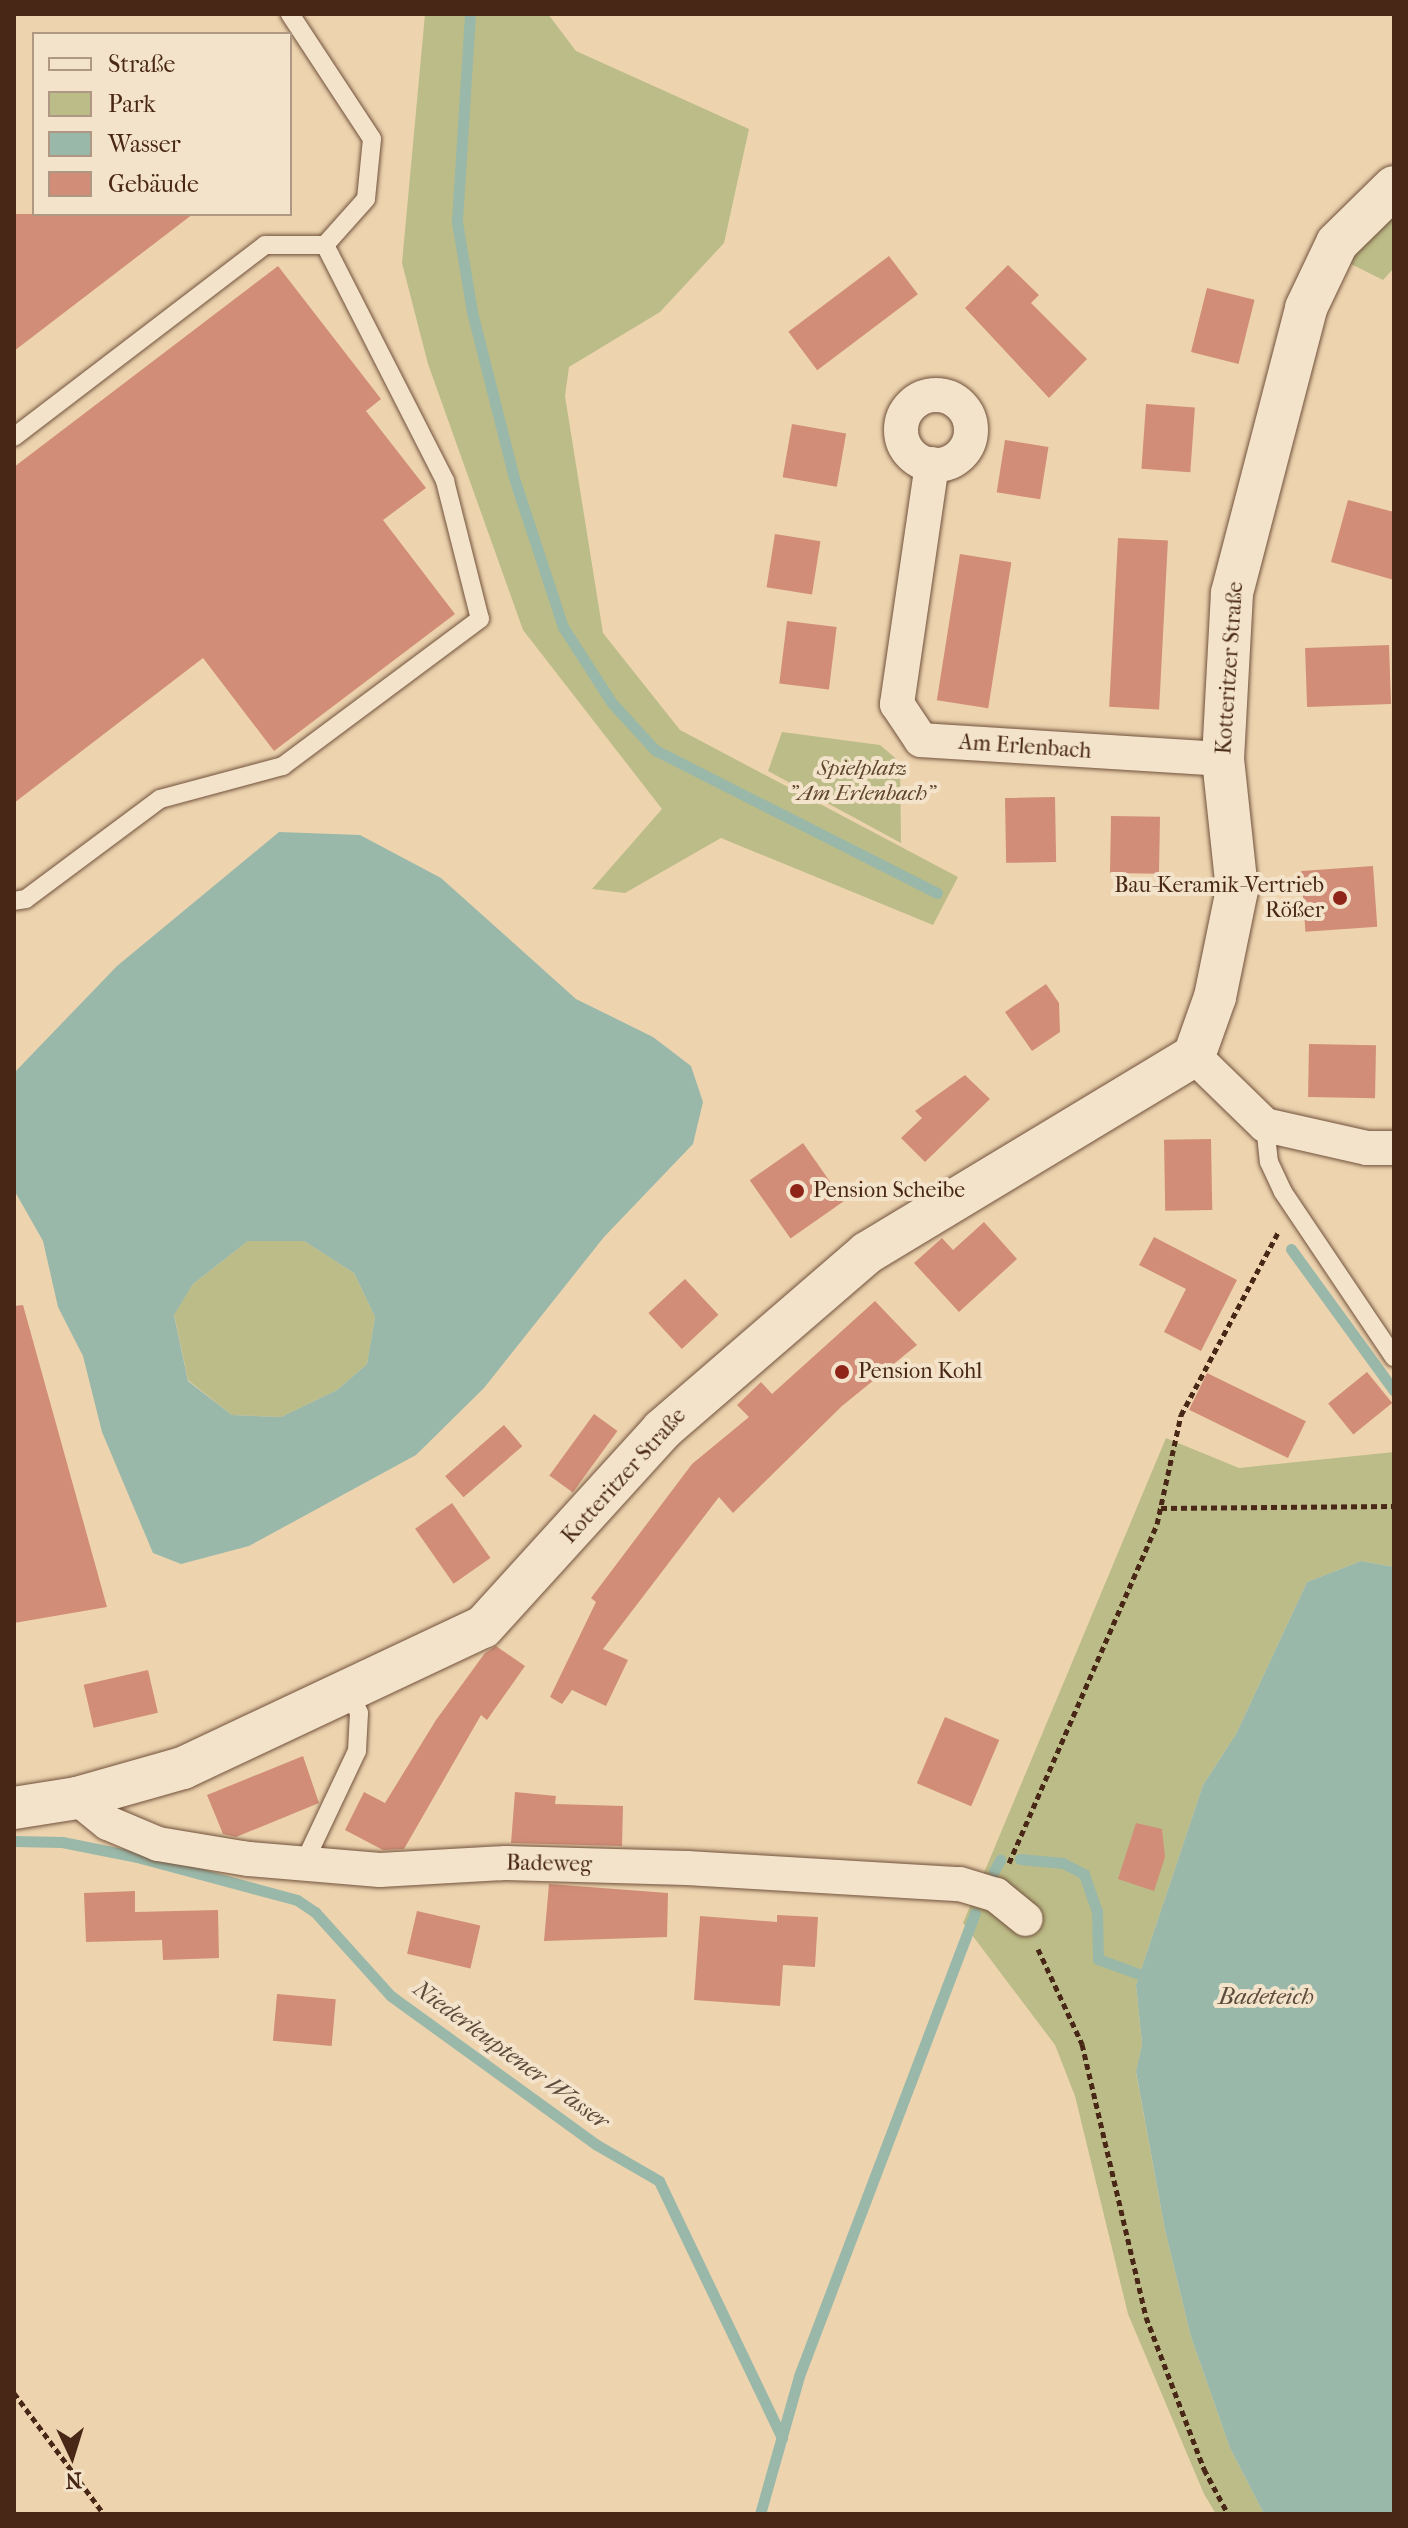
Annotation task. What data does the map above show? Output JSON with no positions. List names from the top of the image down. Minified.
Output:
{"streets":{"street":["Kotteritzer Straße","Am Erlenbach","Badeweg"]},"crossings":[["Kotteritzer Straße","Am Erlenbach"],["Kotteritzer Straße","Badeweg"]],"water":["Badeteich","Niederleuptener Wasser"],"parks":["Spielplatz \"Am Erlenbach\""],"places":["Bau-Keramik-Vertrieb Rößer","Pension Scheibe","Pension Kohl"],"legend":["Straße","Park","Wasser","Gebäude"],"north":"bottom"}
